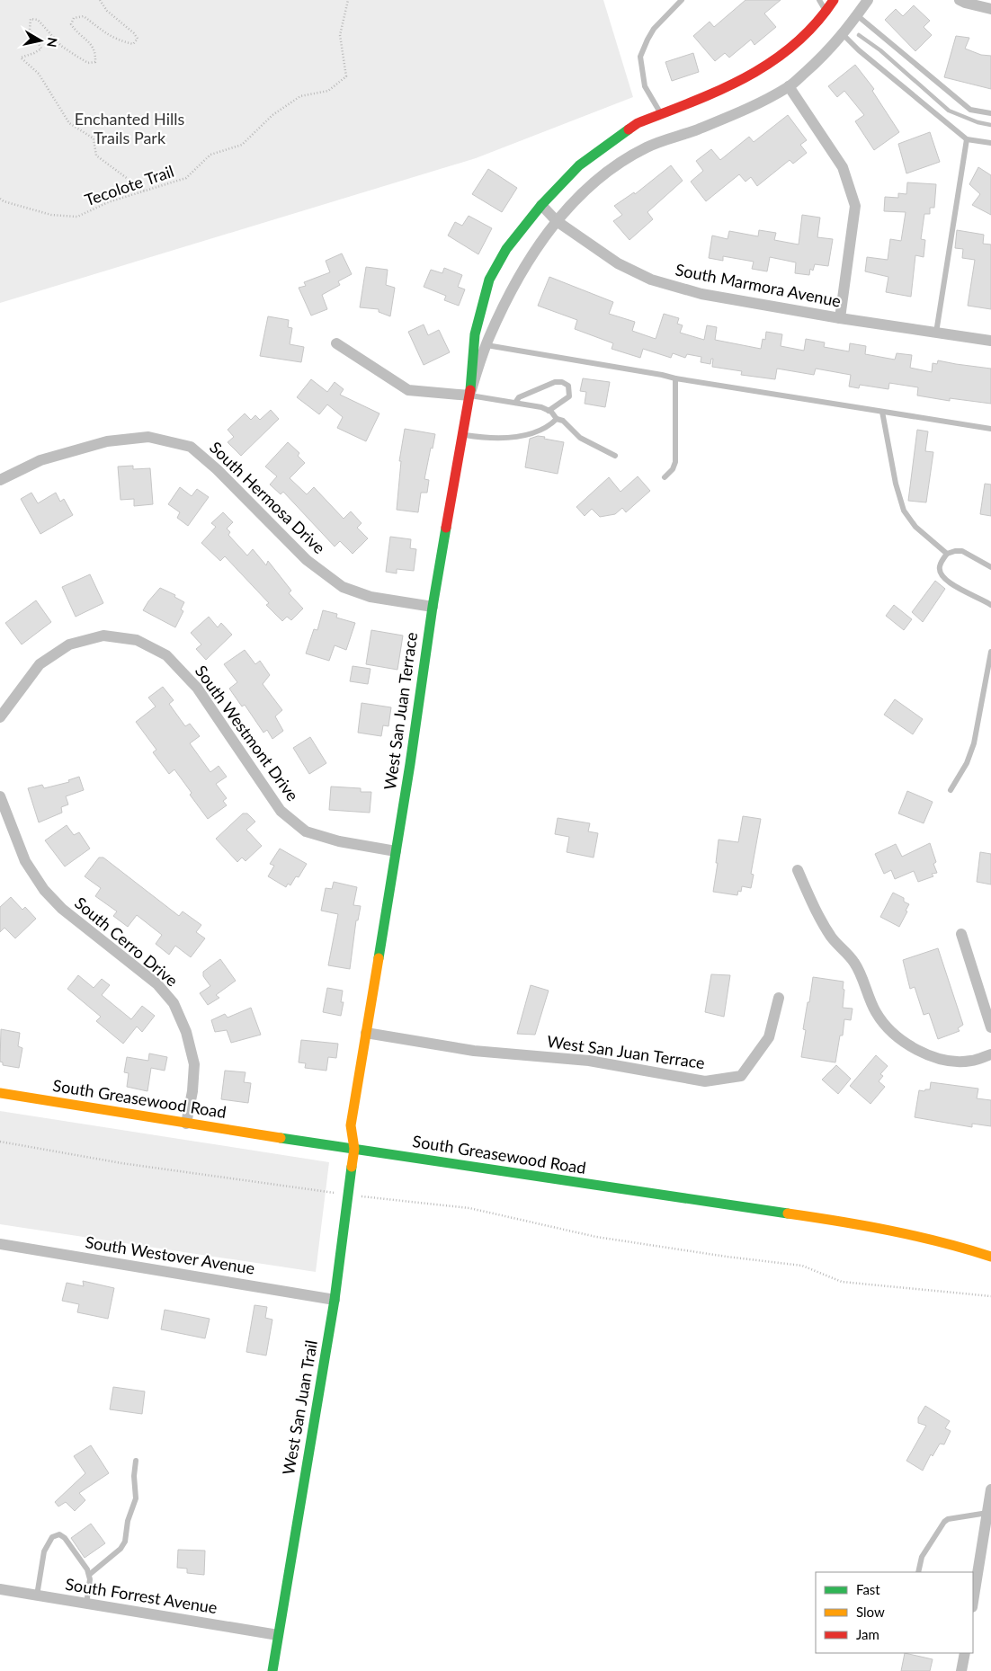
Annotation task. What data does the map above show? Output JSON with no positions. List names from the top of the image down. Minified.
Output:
{"streets":{"street":["South Marmora Avenue","South Hermosa Drive","West San Juan Terrace","South Westmont Drive","South Cerro Drive","South Greasewood Road","South Westover Avenue","West San Juan Trail","South Forrest Avenue"],"path":["Tecolote Trail"]},"crossings":[["South Marmora Avenue","West San Juan Terrace"],["South Hermosa Drive","West San Juan Terrace"],["West San Juan Terrace","South Westmont Drive"],["West San Juan Terrace","South Greasewood Road"],["West San Juan Terrace","West San Juan Trail"],["South Cerro Drive","South Greasewood Road"],["South Greasewood Road","West San Juan Trail"],["South Westover Avenue","West San Juan Trail"],["West San Juan Trail","South Forrest Avenue"]],"parks":["Enchanted Hills Trails Park"],"legend":["Fast","Slow","Jam"],"north":"right"}
